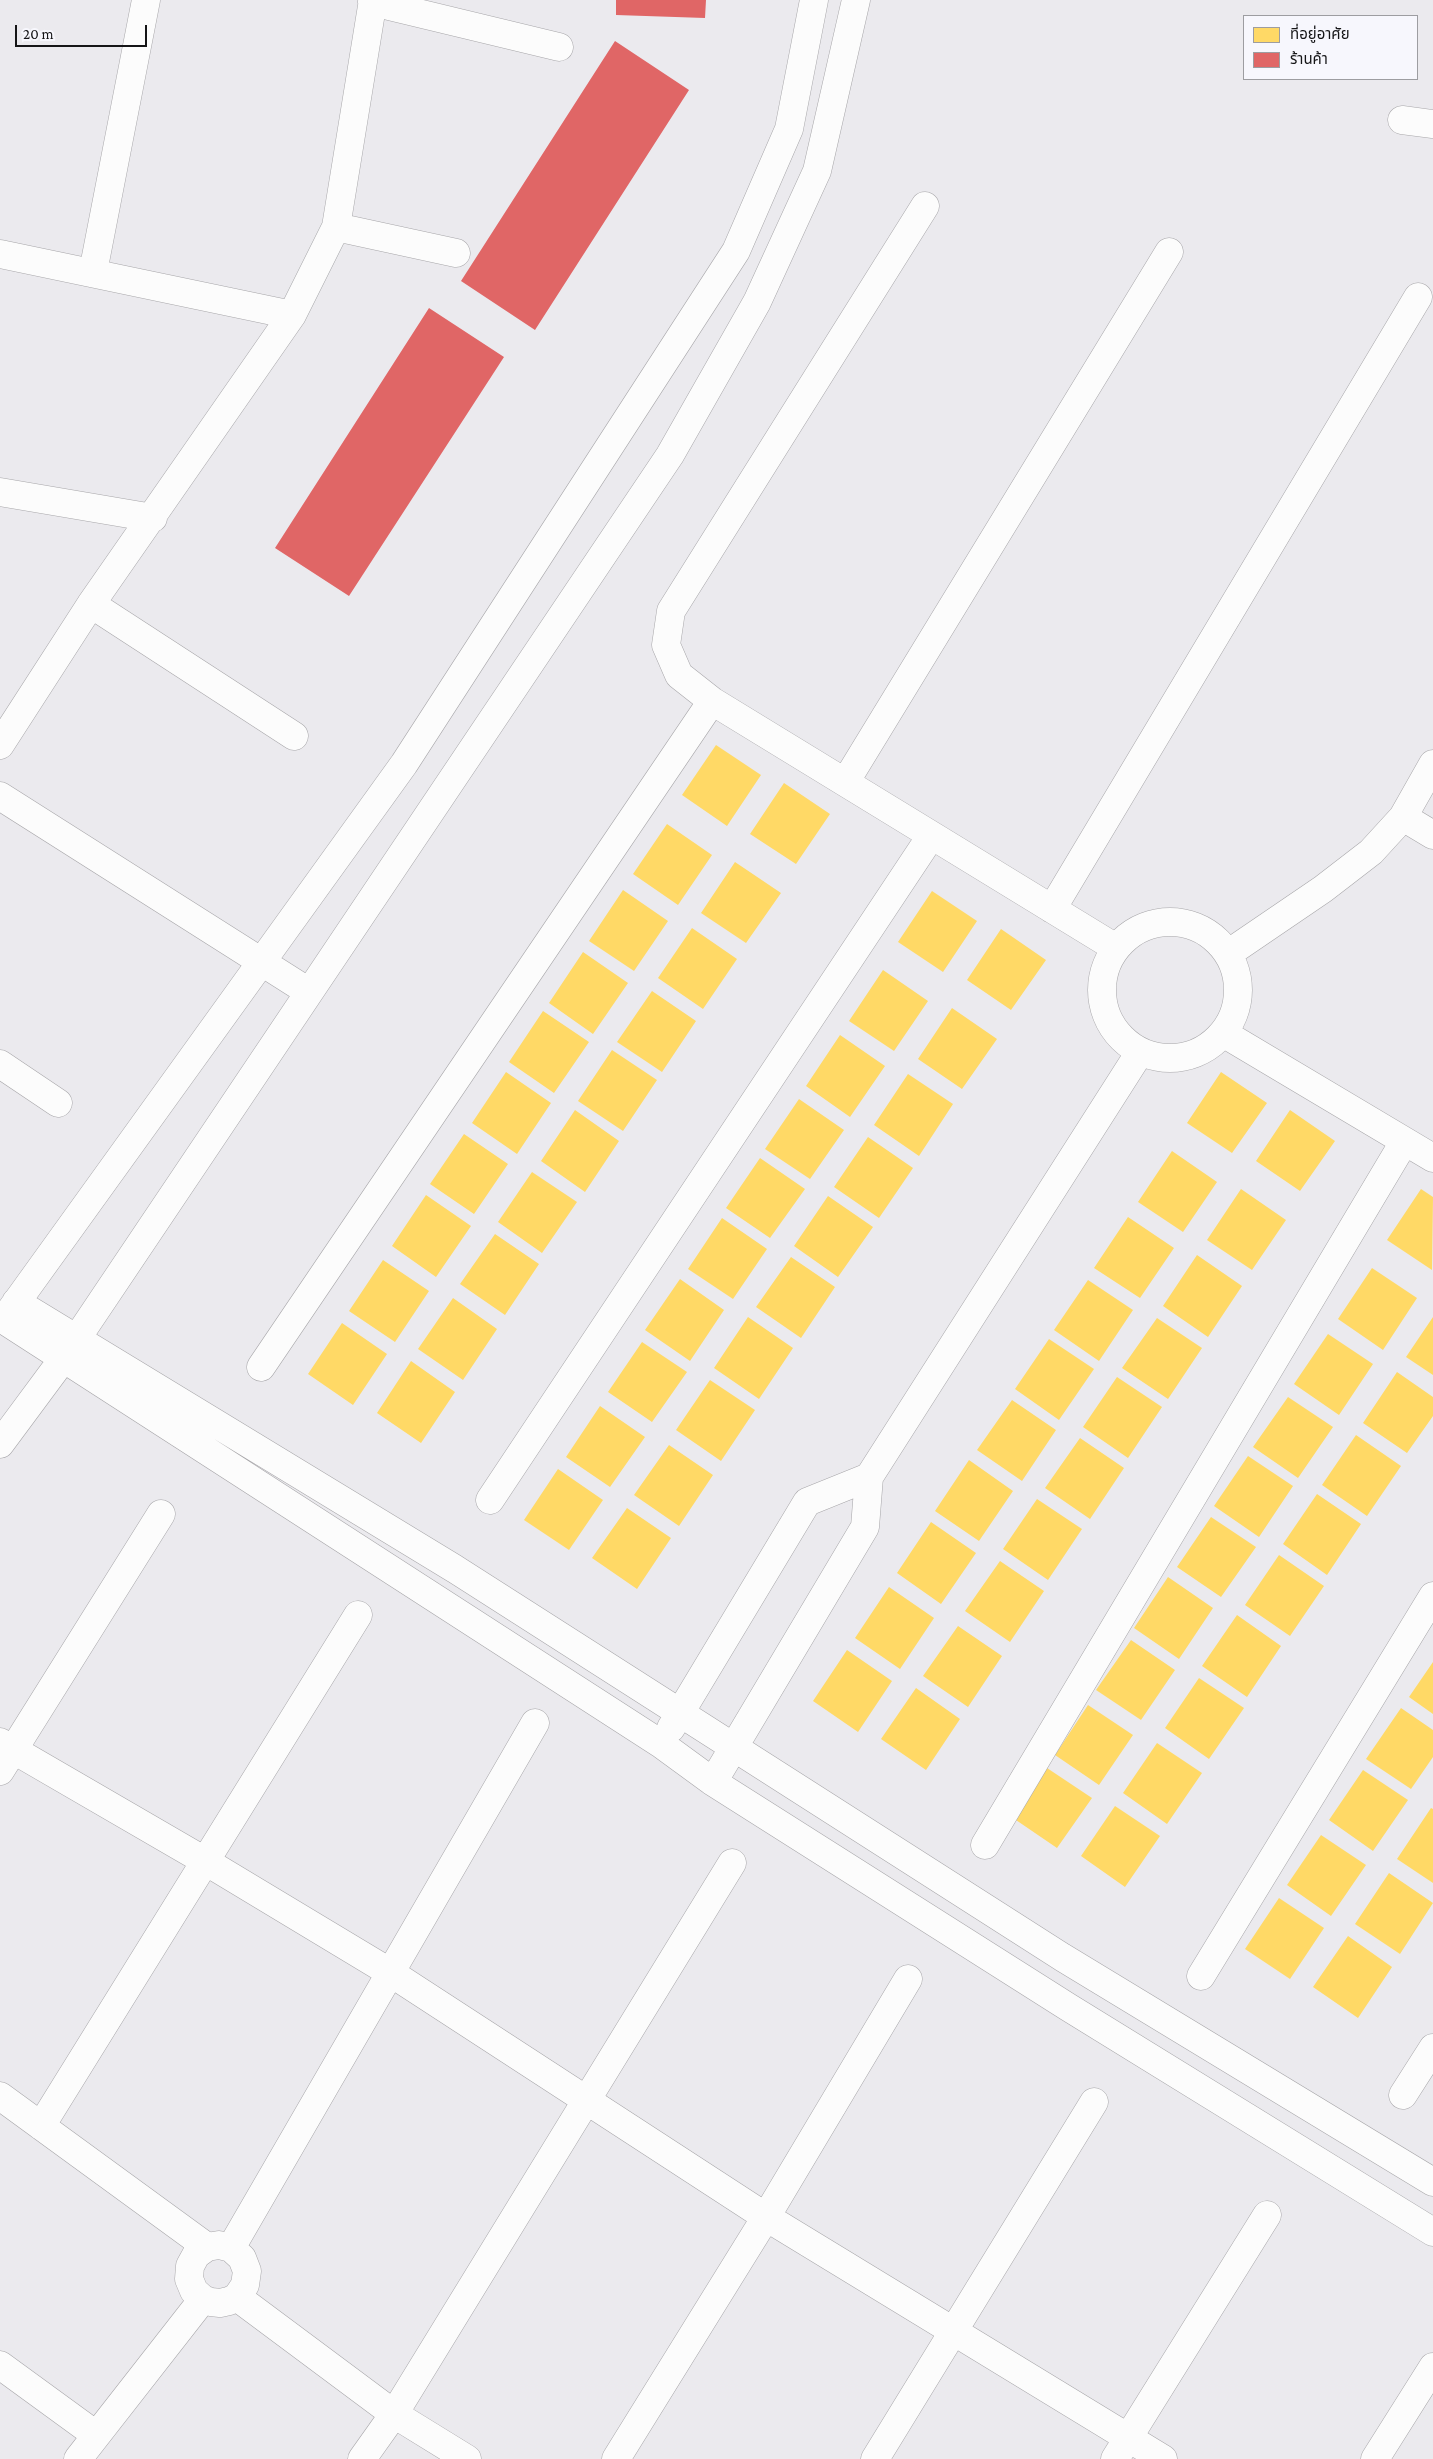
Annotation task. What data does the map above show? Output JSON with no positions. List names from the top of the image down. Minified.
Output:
{"legend":["ที่อยู่อาศัย","ร้านค้า"],"scale_bar":"20 m"}
